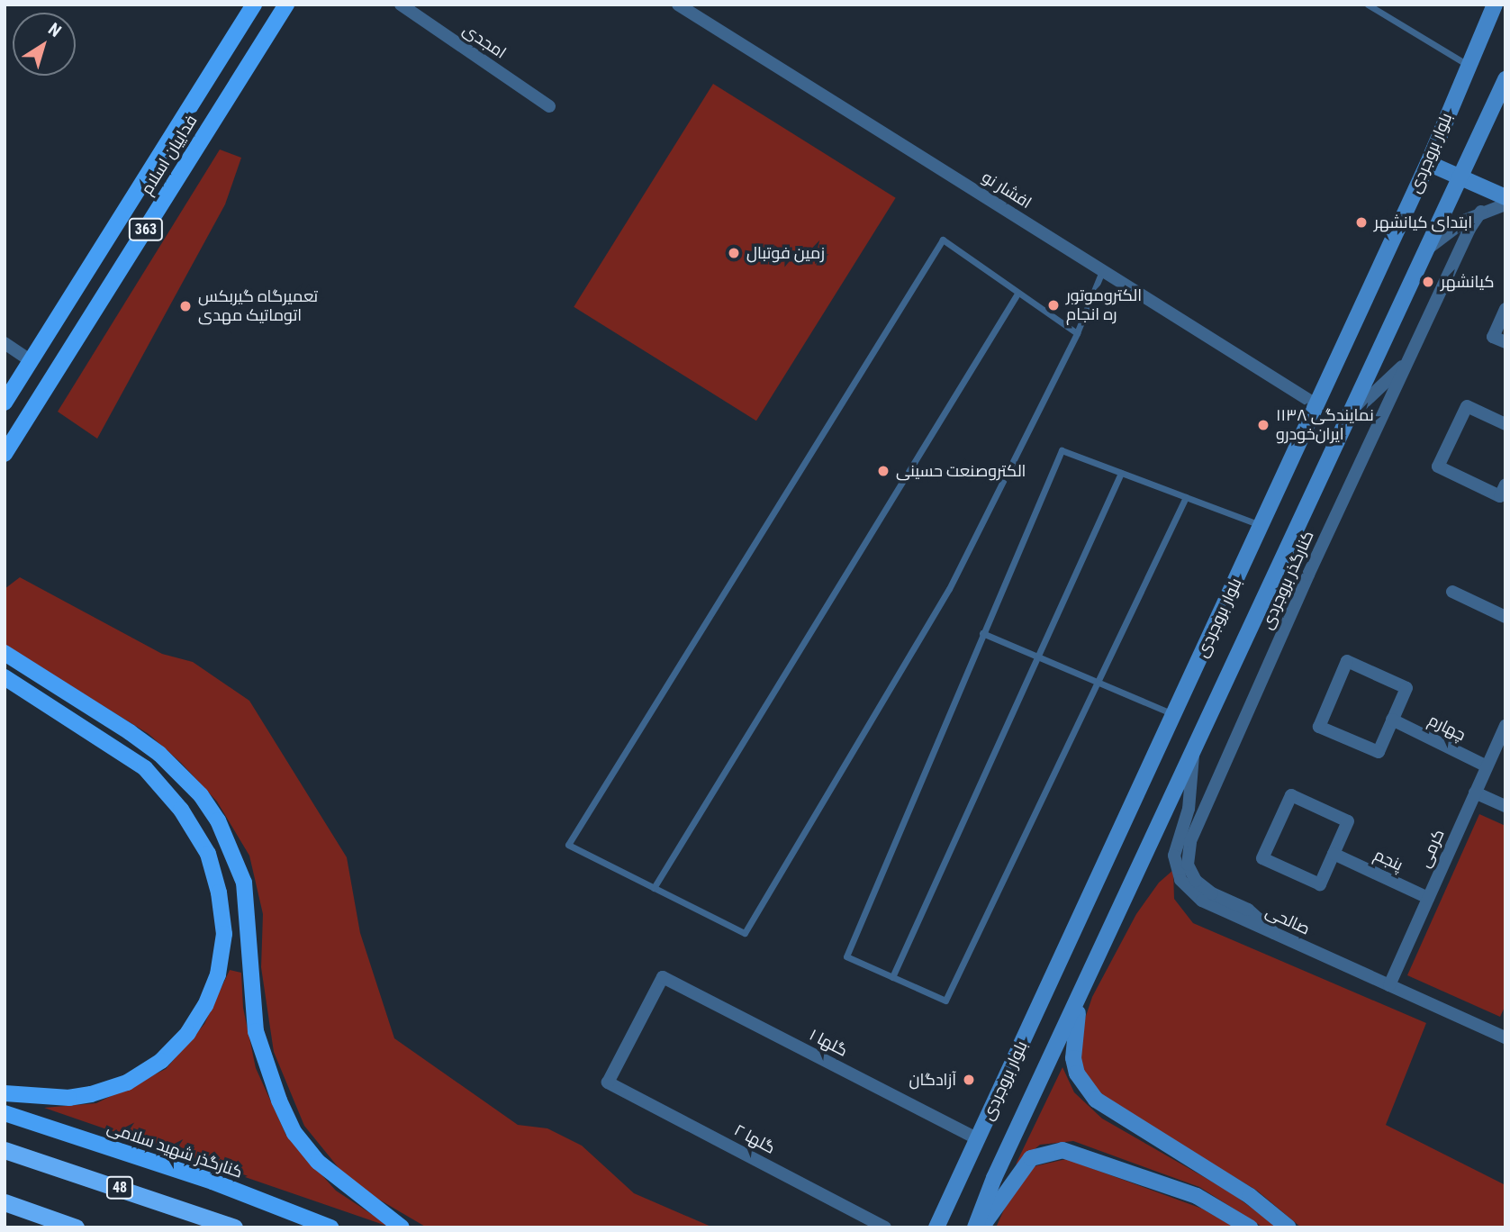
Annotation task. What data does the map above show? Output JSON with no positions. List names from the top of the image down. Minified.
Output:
{"streets":{"highway":["48"],"main road":["بلوار بروجردی","فداییان اسلام","363","کنارگذر شهید سلامی"],"street":["امجدی","افشار نو","کنارگذر بروجردی","چهارم","کرمی","پنجم","صالحی","گلها ۱","گلها ۲"]},"crossings":[["بلوار بروجردی","افشار نو"],["بلوار بروجردی","صالحی"],["بلوار بروجردی","گلها ۱"],["کنارگذر بروجردی","صالحی"],["چهارم","کرمی"],["کرمی","پنجم"],["کرمی","صالحی"],["گلها ۱","گلها ۲"]],"places":["ابتدای کیانشهر","زمین فوتبال","کیانشهر","الکتروموتور ره انجام","تعمیرگاه گیربکس اتوماتیک مهدی","نمایندگی ۱۱۳۸ ایران‌خودرو","الکتروصنعت حسینی","آزادگان"],"north":"top right"}
